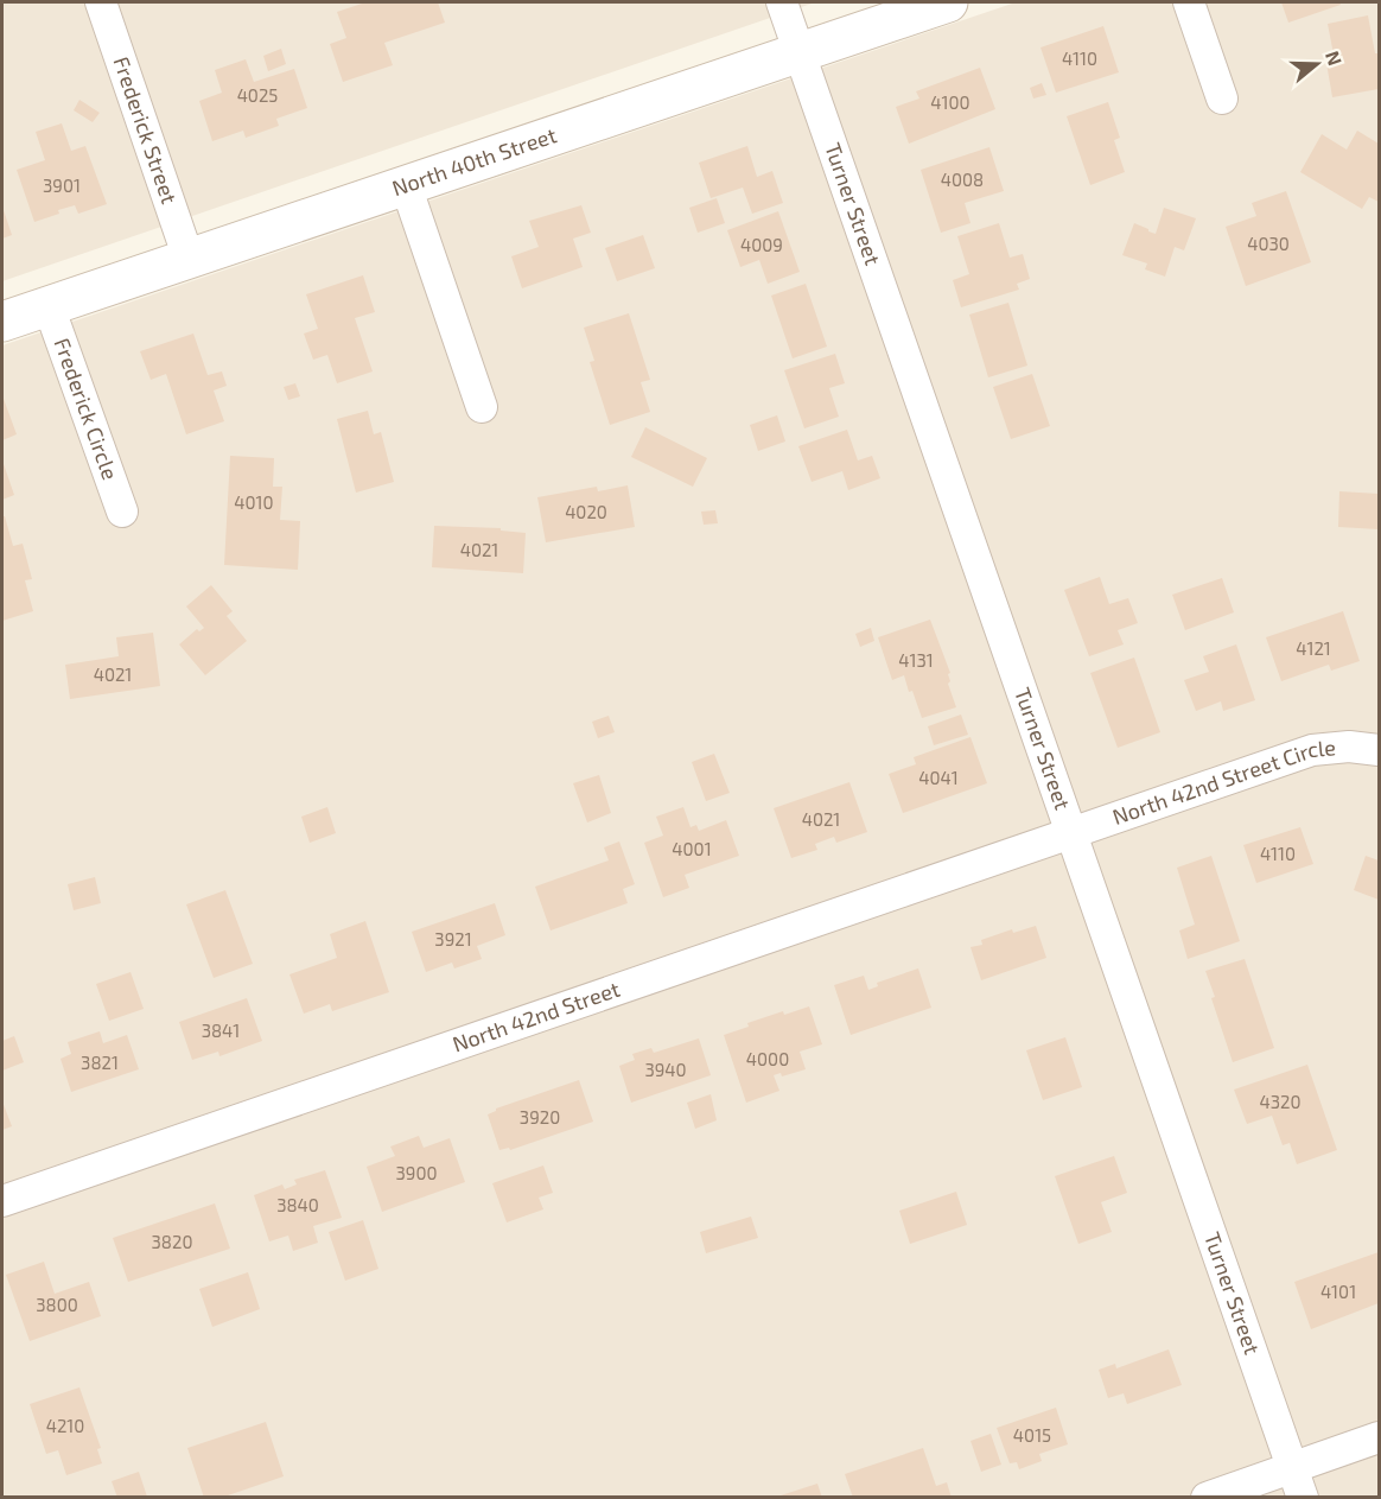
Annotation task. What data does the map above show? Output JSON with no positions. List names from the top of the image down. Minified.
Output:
{"streets":{"street":["Frederick Street","North 40th Street","Turner Street","Frederick Circle","North 42nd Street Circle","North 42nd Street"]},"crossings":[["Frederick Street","North 40th Street"],["North 40th Street","Turner Street"],["North 40th Street","Frederick Circle"],["Turner Street","North 42nd Street Circle"],["Turner Street","North 42nd Street"],["North 42nd Street Circle","North 42nd Street"]],"house_numbers":["4110","4025","4100","4008","3901","4030","4009","4010","4020","4021","4121","4131","4021","4041","4021","4001","4110","3921","3841","4000","3821","3940","4320","3920","3900","3840","3820","4101","3800","4210","4015"],"north":"right"}
